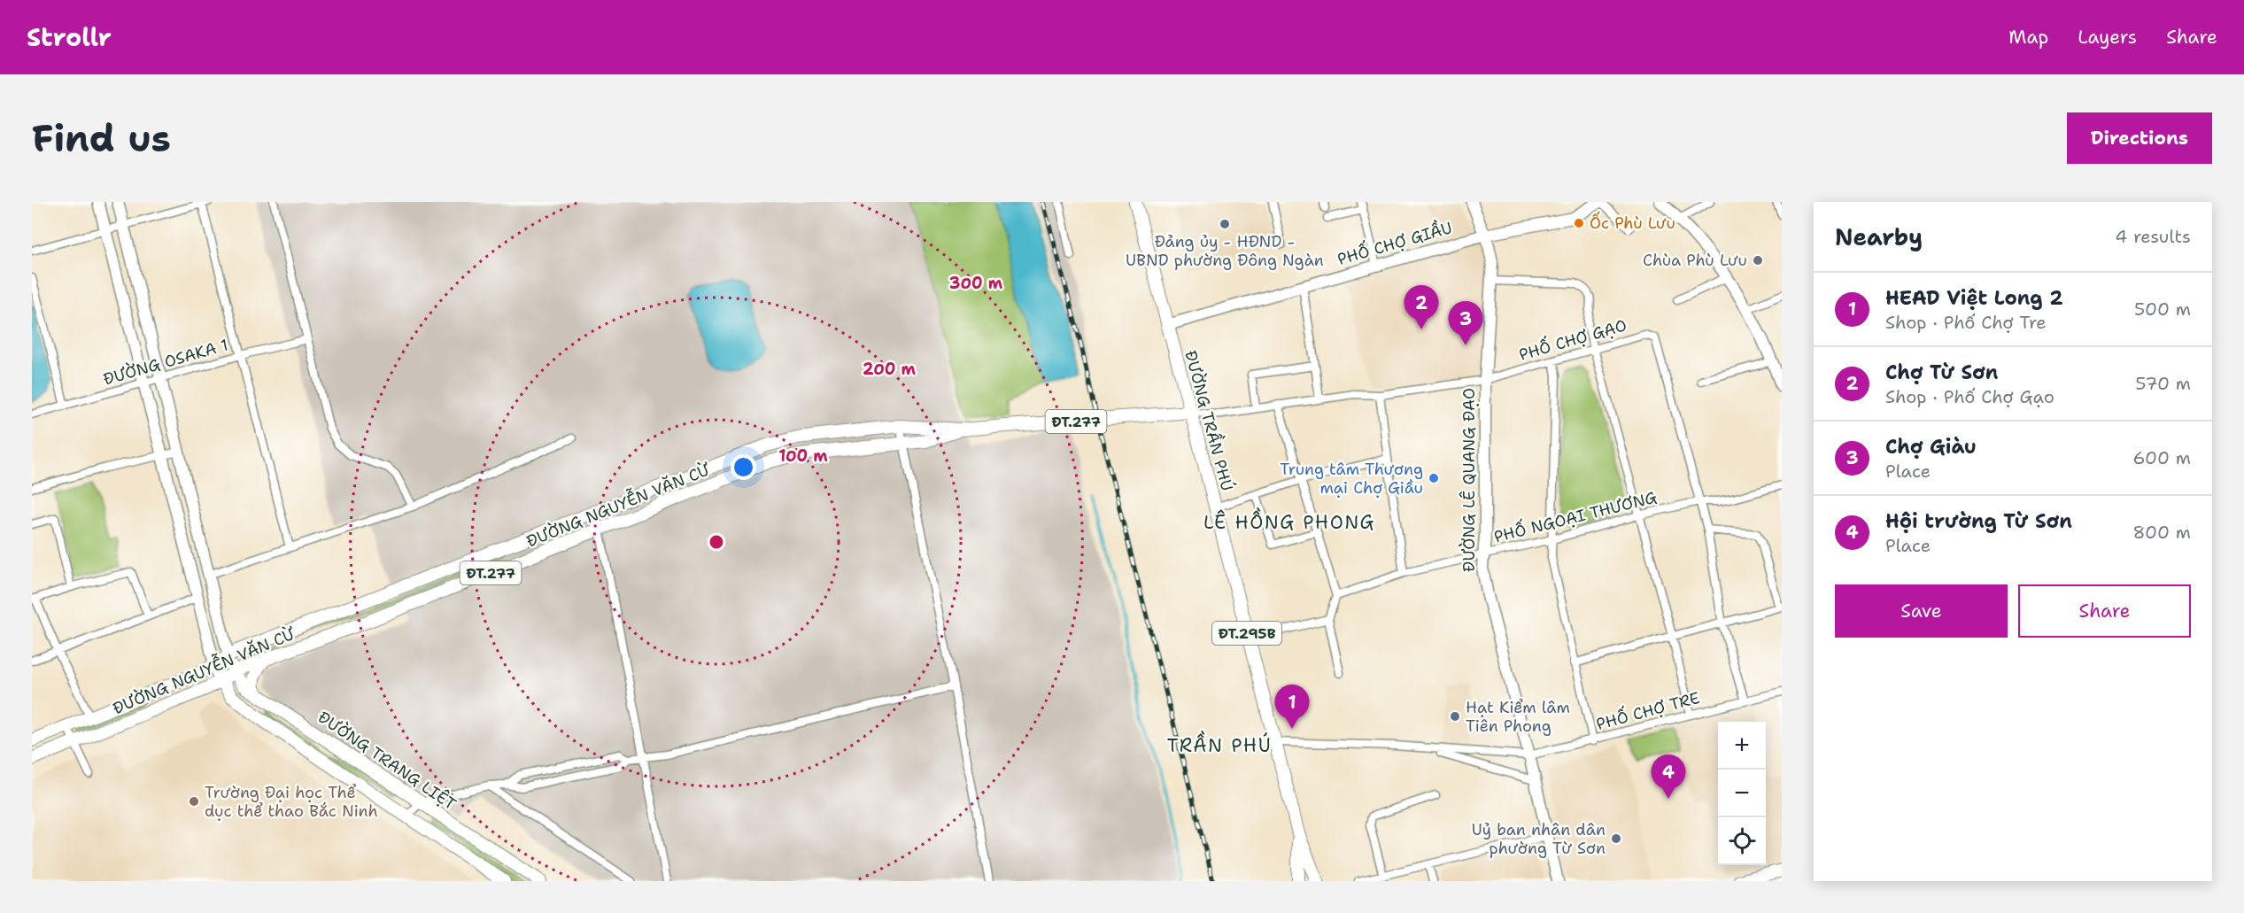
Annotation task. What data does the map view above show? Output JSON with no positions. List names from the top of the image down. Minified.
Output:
{"streets":{"main road":["ĐƯỜNG TRẦN PHÚ","ĐT.277","ĐƯỜNG NGUYỄN VĂN CỪ","ĐT.295B","ĐƯỜNG TRANG LIỆT"],"street":["PHỐ CHỢ GIẦU","PHỐ CHỢ GẠO","ĐƯỜNG OSAKA 1","ĐƯỜNG LÊ QUANG ĐẠO","PHỐ NGOẠI THƯƠNG","PHỐ CHỢ TRE"]},"crossings":[["PHỐ CHỢ GIẦU","ĐƯỜNG TRẦN PHÚ"],["PHỐ CHỢ GIẦU","ĐƯỜNG LÊ QUANG ĐẠO"],["PHỐ CHỢ GẠO","ĐƯỜNG TRẦN PHÚ"],["PHỐ CHỢ GẠO","ĐƯỜNG LÊ QUANG ĐẠO"],["PHỐ CHỢ GẠO","ĐƯỜNG NGUYỄN VĂN CỪ"],["PHỐ CHỢ GẠO","PHỐ NGOẠI THƯƠNG"],["PHỐ CHỢ GẠO","PHỐ CHỢ TRE"],["ĐƯỜNG TRẦN PHÚ","ĐƯỜNG NGUYỄN VĂN CỪ"],["ĐƯỜNG TRẦN PHÚ","PHỐ CHỢ TRE"],["ĐƯỜNG LÊ QUANG ĐẠO","PHỐ NGOẠI THƯƠNG"],["ĐƯỜNG LÊ QUANG ĐẠO","PHỐ CHỢ TRE"],["ĐƯỜNG NGUYỄN VĂN CỪ","ĐƯỜNG TRANG LIỆT"]],"districts":["LÊ HỒNG PHONG","TRẦN PHÚ"],"places":["Ốc Phù Lưu","Đảng ủy - HĐND - UBND phường Đông Ngàn","Chùa Phù Lưu","Trung tâm Thương mại Chợ Giầu","Hạt Kiểm lâm Tiên Phong","Trường Đại học Thể dục thể thao Bắc Ninh","Uỷ ban nhân dân phường Từ Sơn"],"page":{"header":"Strollr","nav":["Map","Layers","Share"],"buttons":["Directions",["Save","Share"]],"title":"Find us","heading":["Nearby","4 results"],"list":[{"mark":"1","name":"HEAD Việt Long 2","note":"Shop · Phố Chợ Tre","value":"500 m"},{"mark":"2","name":"Chợ Từ Sơn","note":"Shop · Phố Chợ Gạo","value":"570 m"},{"mark":"3","name":"Chợ Giàu","note":"Place","value":"600 m"},{"mark":"4","name":"Hội trường Từ Sơn","note":"Place","value":"800 m"}],"pins":["2","3","1","4"],"map_buttons":["+","−"]},"rings":["300 m","200 m","100 m"]}
